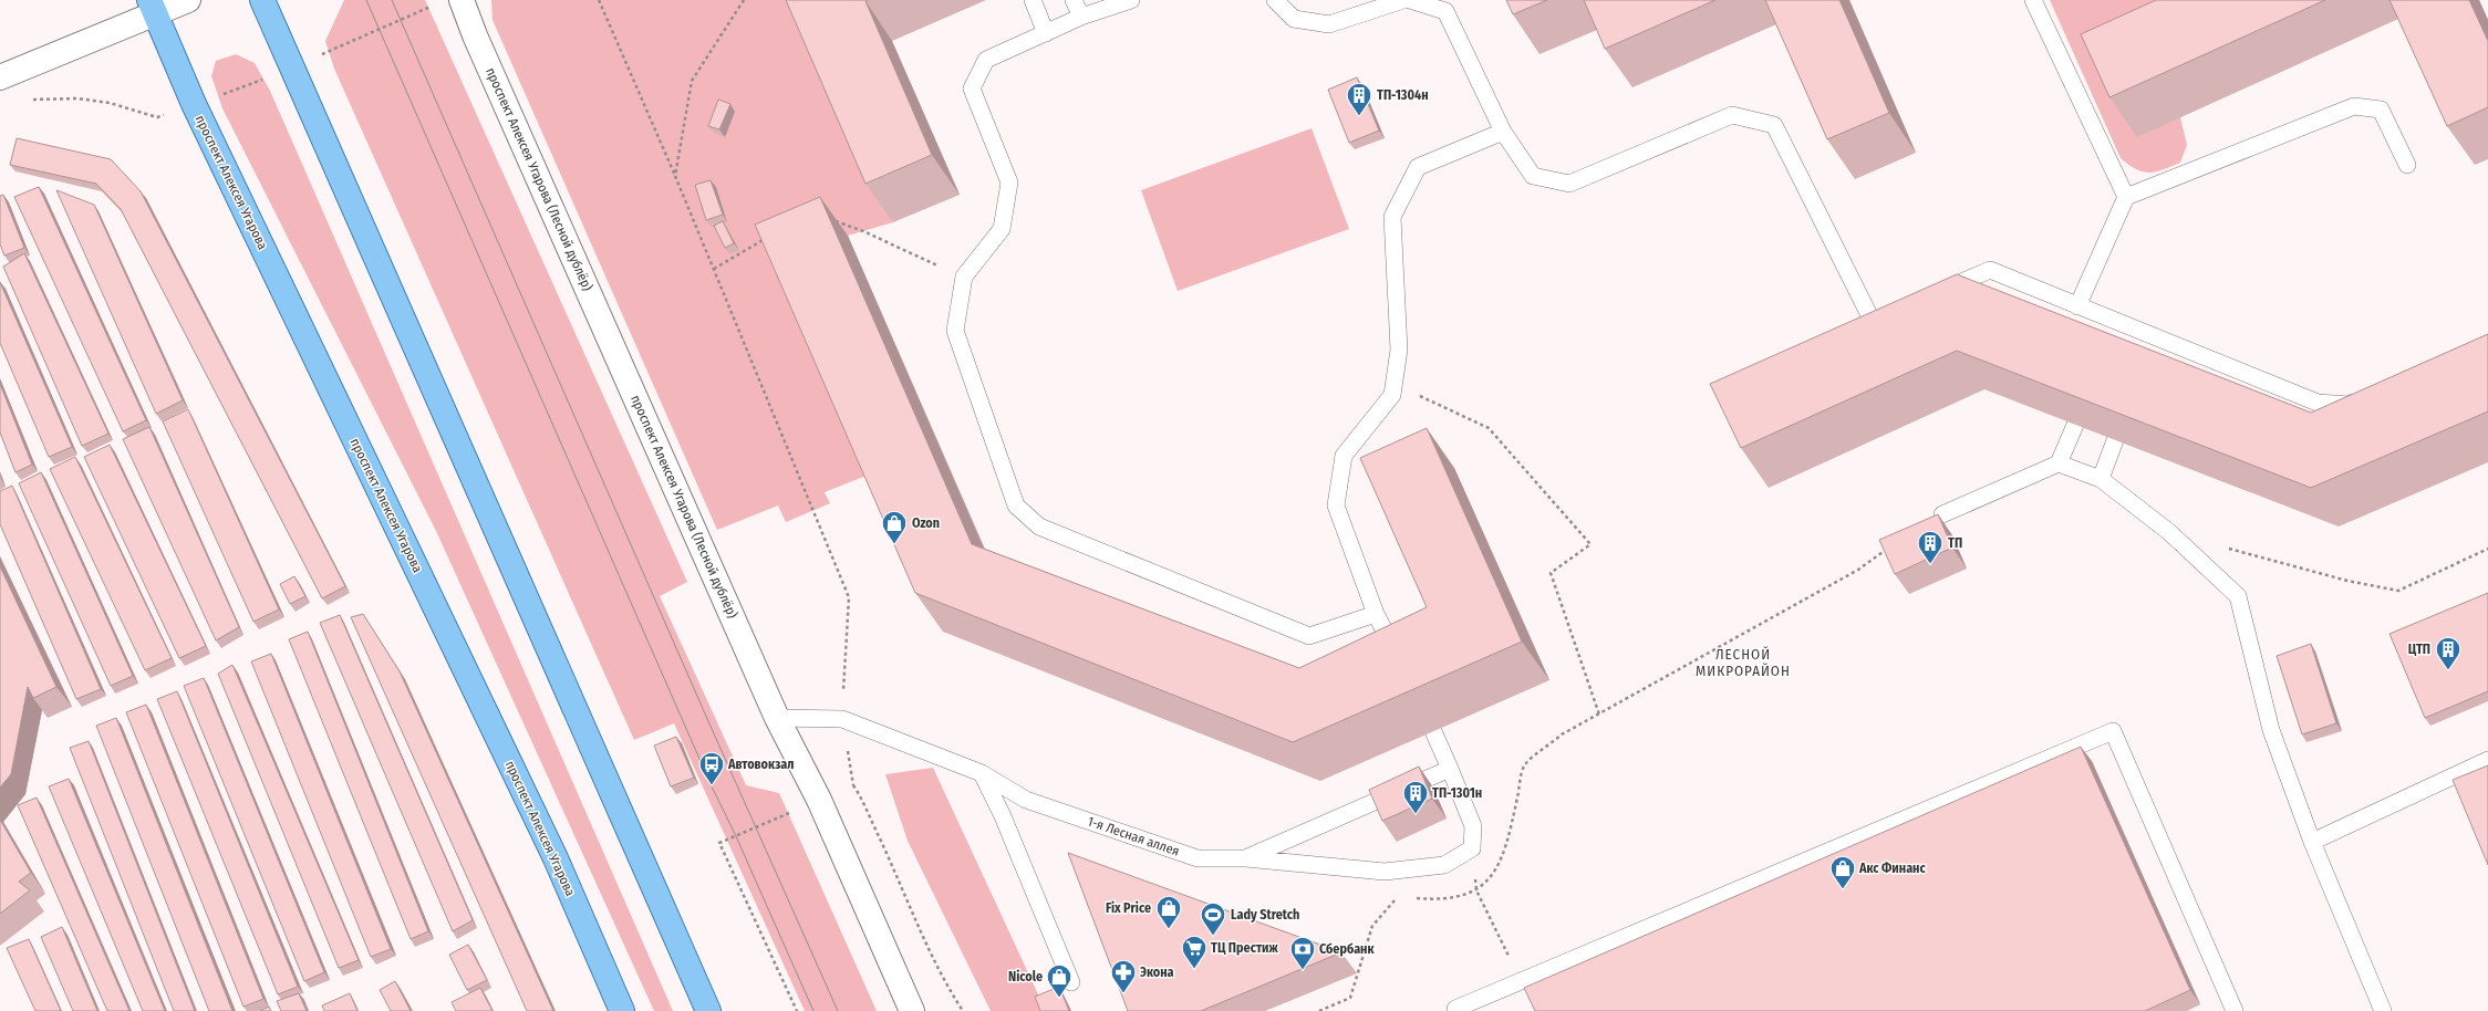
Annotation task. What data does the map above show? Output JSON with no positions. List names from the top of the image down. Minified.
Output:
{"streets":{"main road":["проспект Алексея Угарова"],"street":["проспект Алексея Угарова (Лесной дублёр)"],"lane":["1-я Лесная аллея"]},"crossings":[["проспект Алексея Угарова (Лесной дублёр)","1-я Лесная аллея"]],"districts":["ЛЕСНОЙ МИКРОРАЙОН"],"places":{"building":["ТП-1304н","ТП","ЦТП","ТП-1301н"],"shop":["Ozon","Акс Финанс","Fix Price","Nicole"],"bus stop":["Автовокзал"],"sports":["Lady Stretch"],"supermarket":["ТЦ Престиж"],"bank":["Сбербанк"],"pharmacy":["Экона"]}}
